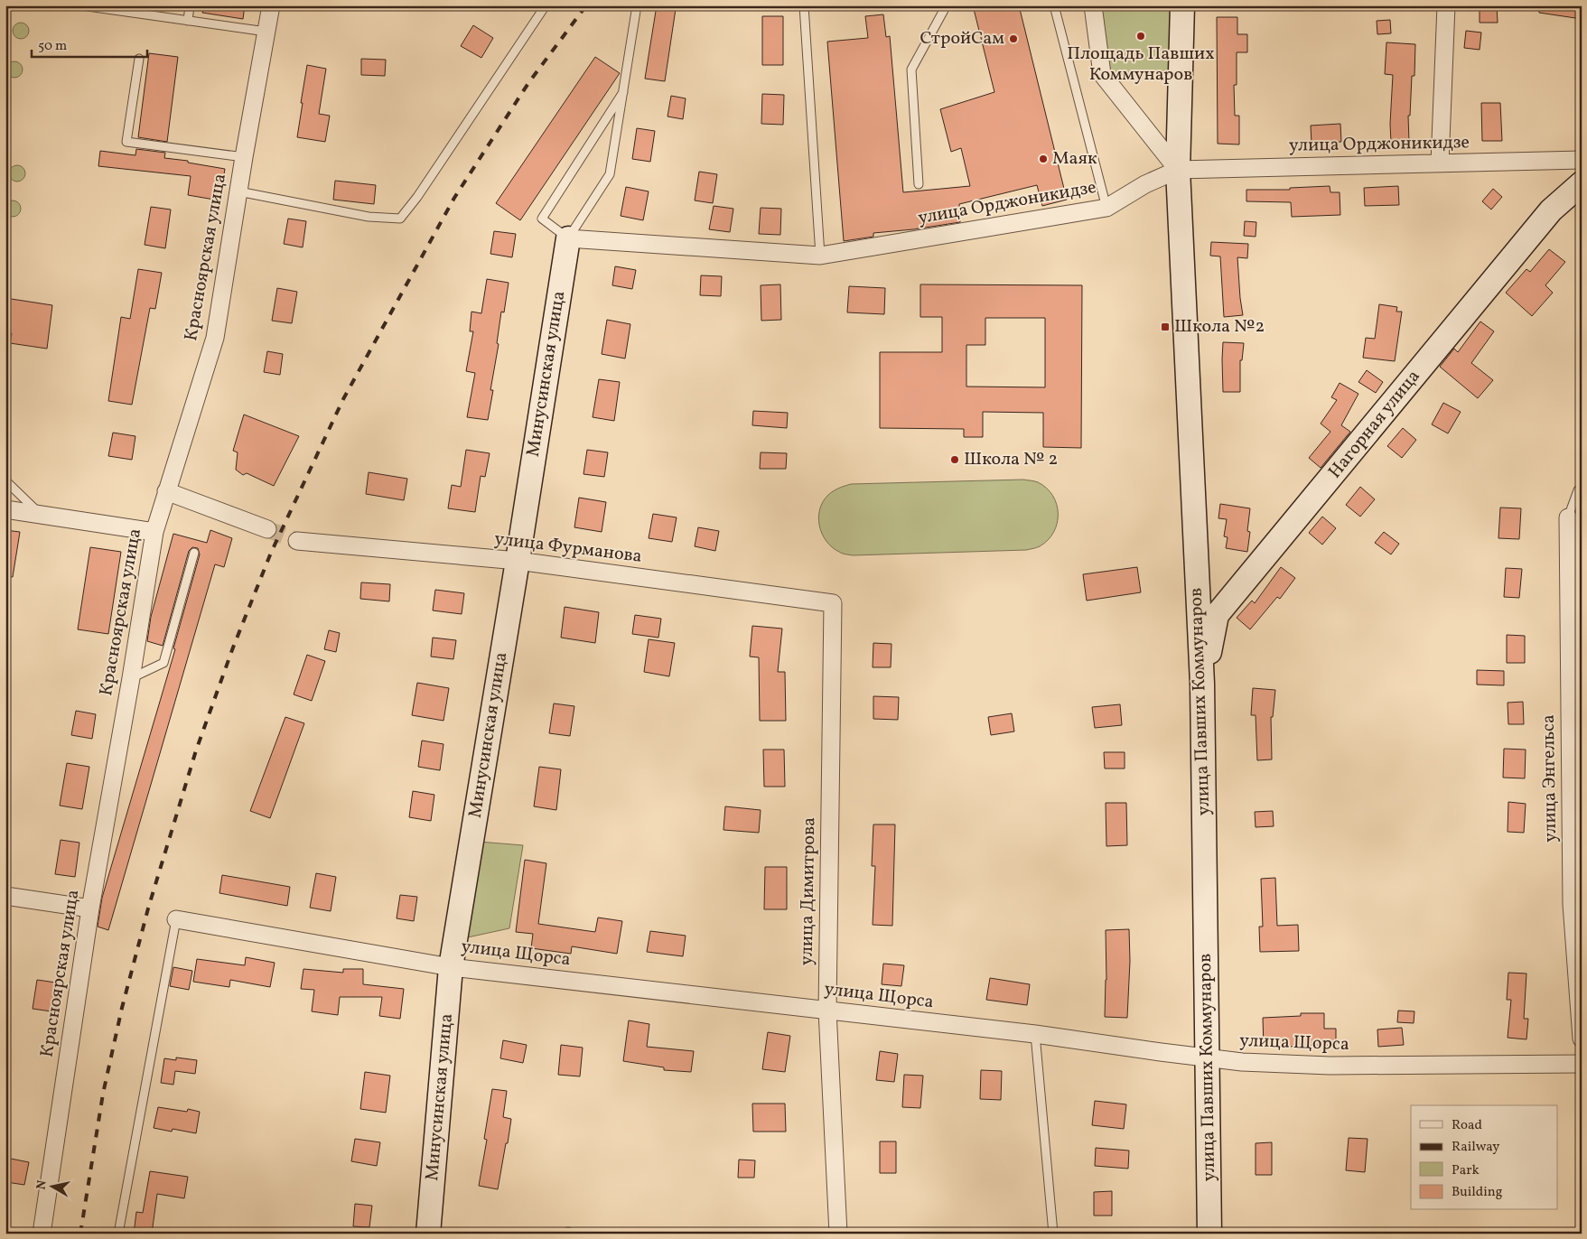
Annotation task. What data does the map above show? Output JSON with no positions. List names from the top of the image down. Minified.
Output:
{"streets":{"street":["улица Орджоникидзе","Красноярская улица","Минусинская улица","Нагорная улица","улица Фурманова","улица Павших Коммунаров","улица Энгельса","улица Димитрова","улица Щорса"]},"crossings":[["улица Орджоникидзе","Минусинская улица"],["улица Орджоникидзе","улица Павших Коммунаров"],["Минусинская улица","улица Фурманова"],["Минусинская улица","улица Щорса"],["Нагорная улица","улица Павших Коммунаров"],["улица Фурманова","улица Димитрова"],["улица Павших Коммунаров","улица Щорса"],["улица Димитрова","улица Щорса"]],"places":{"other":["Площадь Павших Коммунаров","СтройСам","Маяк","Школа № 2"],"transit":["Школа №2"]},"legend":["Road","Railway","Park","Building"],"scale_bar":"50 m","north":"left"}
